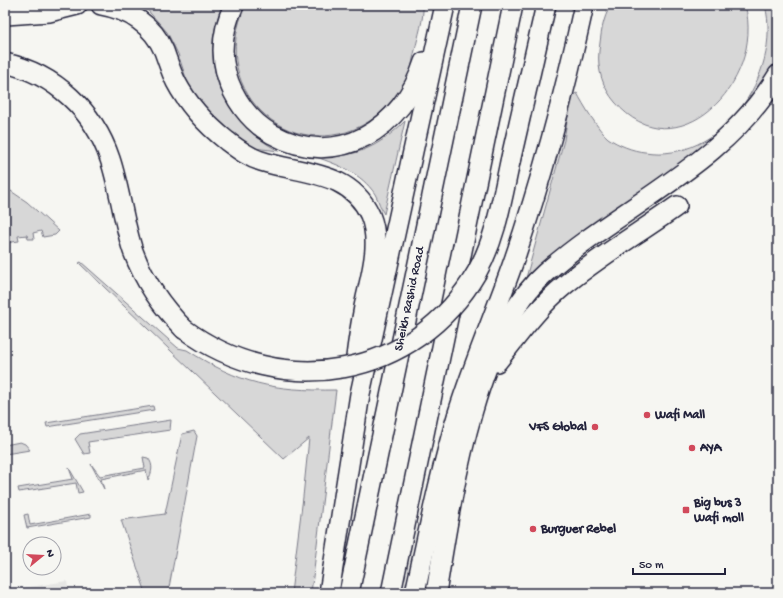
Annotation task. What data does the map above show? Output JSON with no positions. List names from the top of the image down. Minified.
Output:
{"streets":{"highway":["Sheikh Rashid Road"]},"places":{"other":["Wafi Mall","VFS Global","AYA","Burguer Rebel"],"transit":["Big bus 3 Wafi moll"]},"scale_bar":"50 m","north":"right"}
